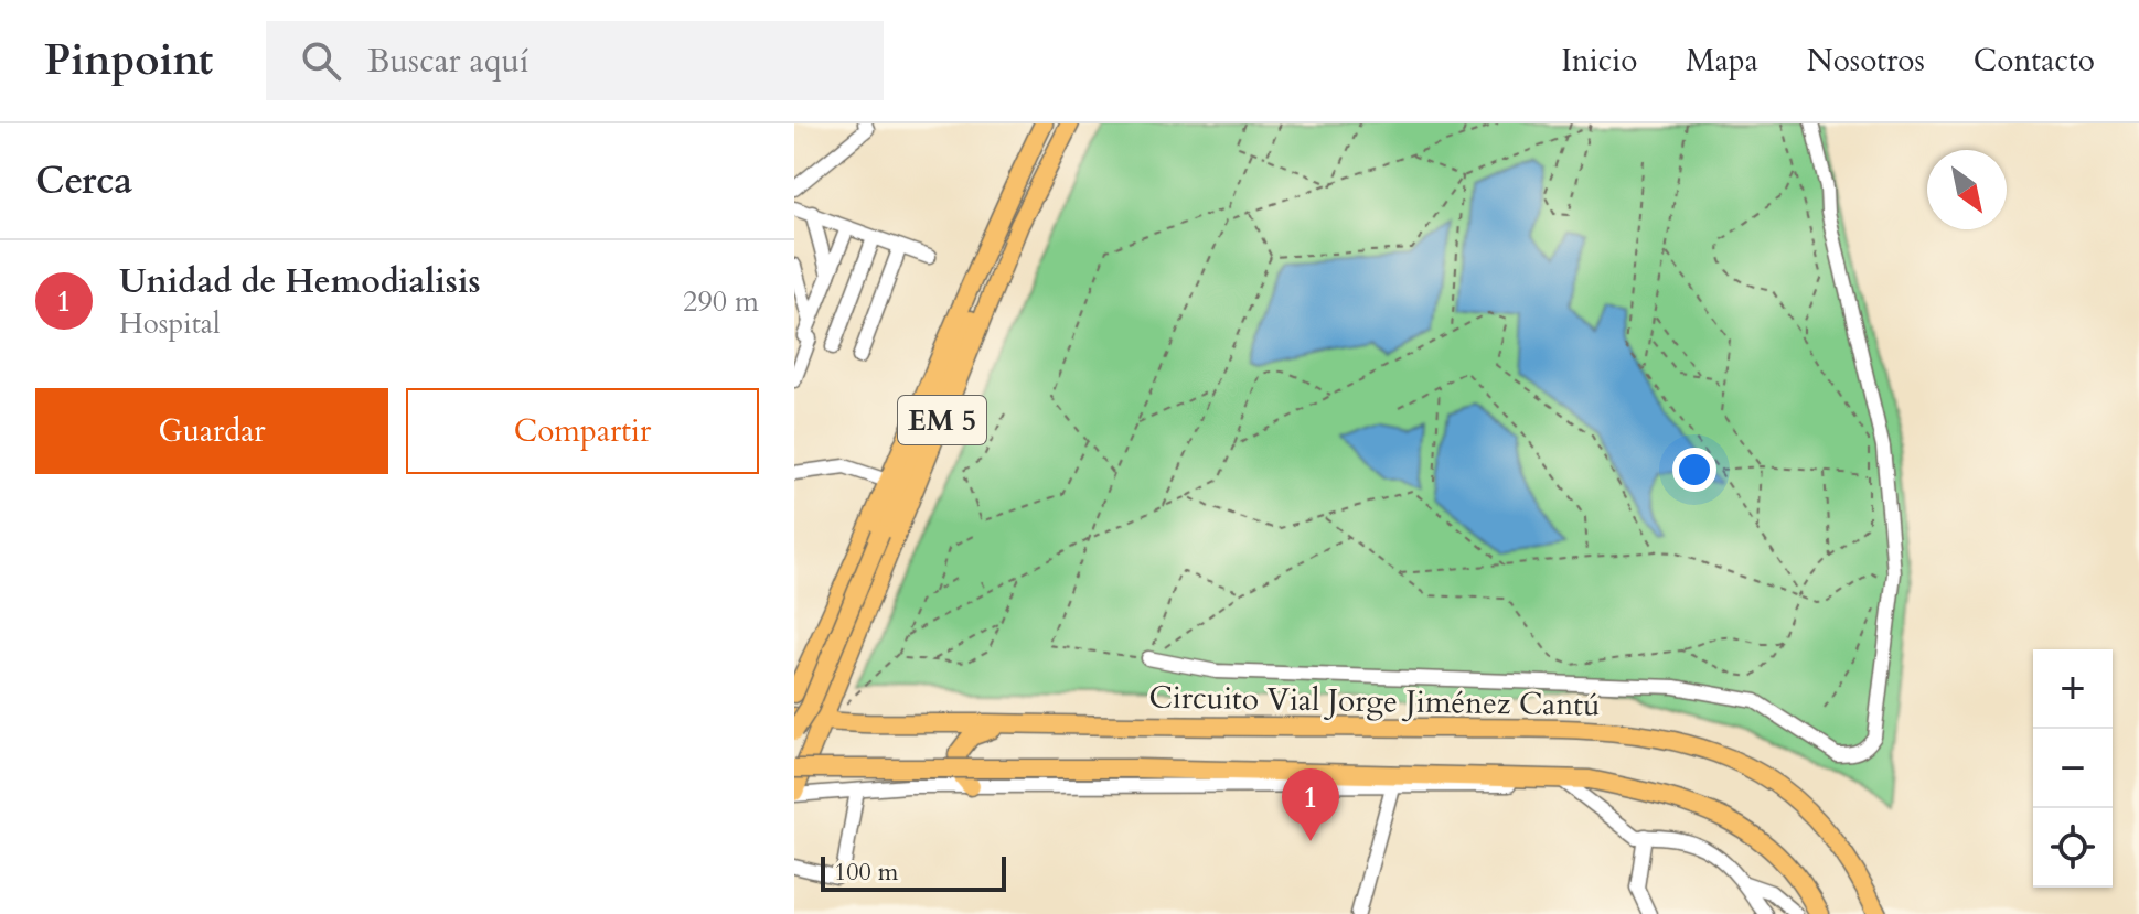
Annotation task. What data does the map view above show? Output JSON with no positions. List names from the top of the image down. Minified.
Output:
{"streets":{"main road":["EM 5","Circuito Vial Jorge Jiménez Cantú"]},"crossings":[["EM 5","Circuito Vial Jorge Jiménez Cantú"]],"scale_bar":"100 m","north":"bottom right","page":{"header":"Pinpoint","search":"Buscar aquí","nav":["Inicio","Mapa","Nosotros","Contacto"],"heading":"Cerca","list":[{"mark":"1","name":"Unidad de Hemodialisis","note":"Hospital","value":"290 m"}],"buttons":["Guardar","Compartir"],"map_buttons":["+","−"],"pins":"1","scale":"100 m"}}
